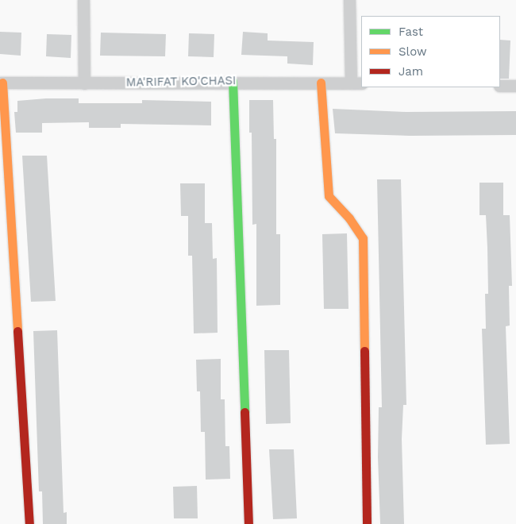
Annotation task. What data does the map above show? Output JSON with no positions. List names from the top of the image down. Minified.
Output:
{"streets":{"street":["MA'RIFAT KO'CHASI"]},"legend":["Fast","Slow","Jam"]}
